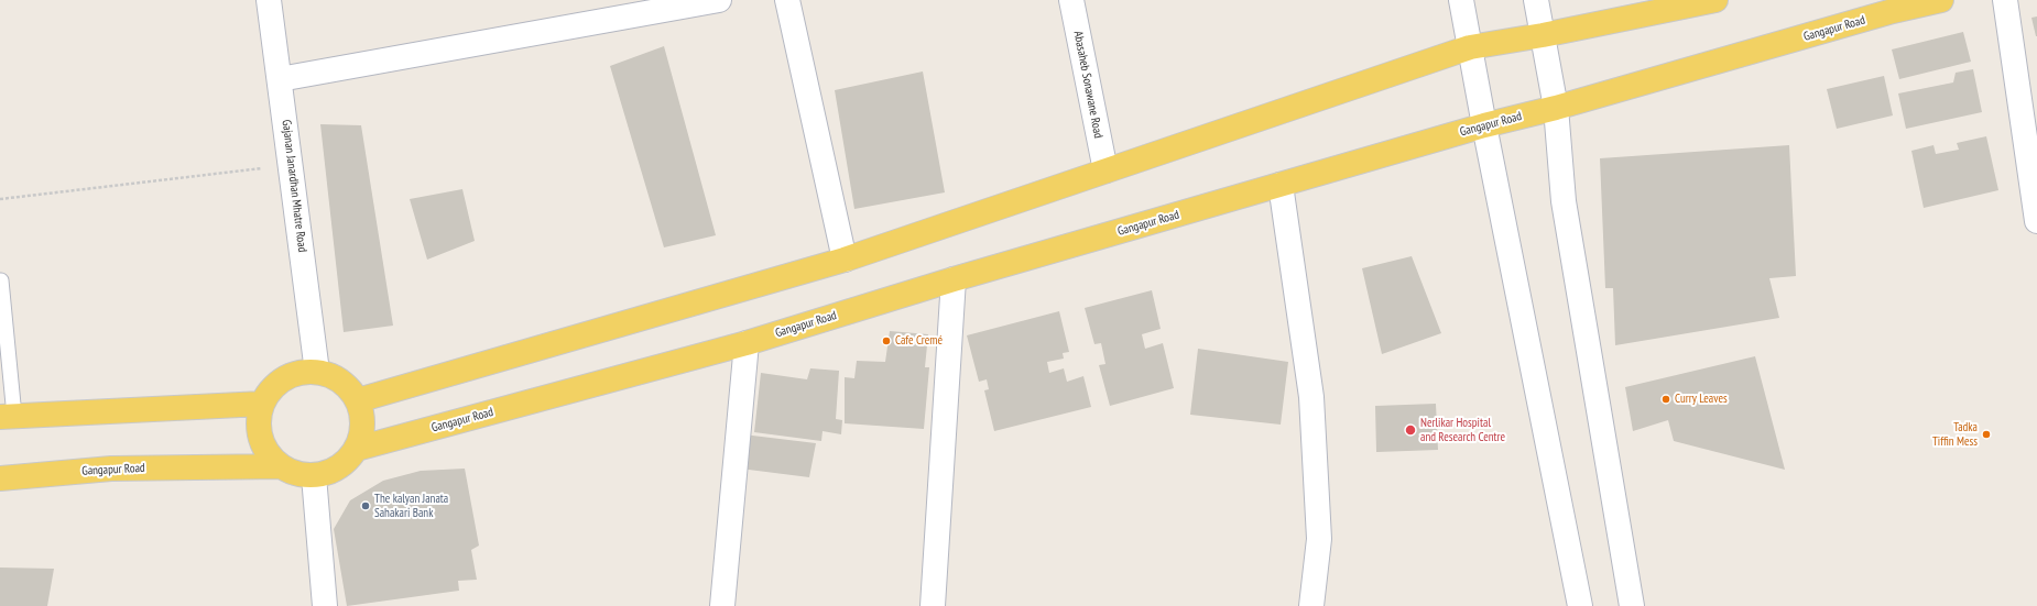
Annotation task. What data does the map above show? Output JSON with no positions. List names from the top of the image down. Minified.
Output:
{"streets":{"main road":["Gangapur Road"],"street":["Abasaheb Sonawane Road","Gajanan Janardhan Mhatre Road"]},"crossings":[["Gangapur Road","Gajanan Janardhan Mhatre Road"]],"places":["Cafe Cremé","Curry Leaves","Nerlikar Hospital and Research Centre","Tadka Tiffin Mess","The kalyan Janata Sahakari Bank"]}
